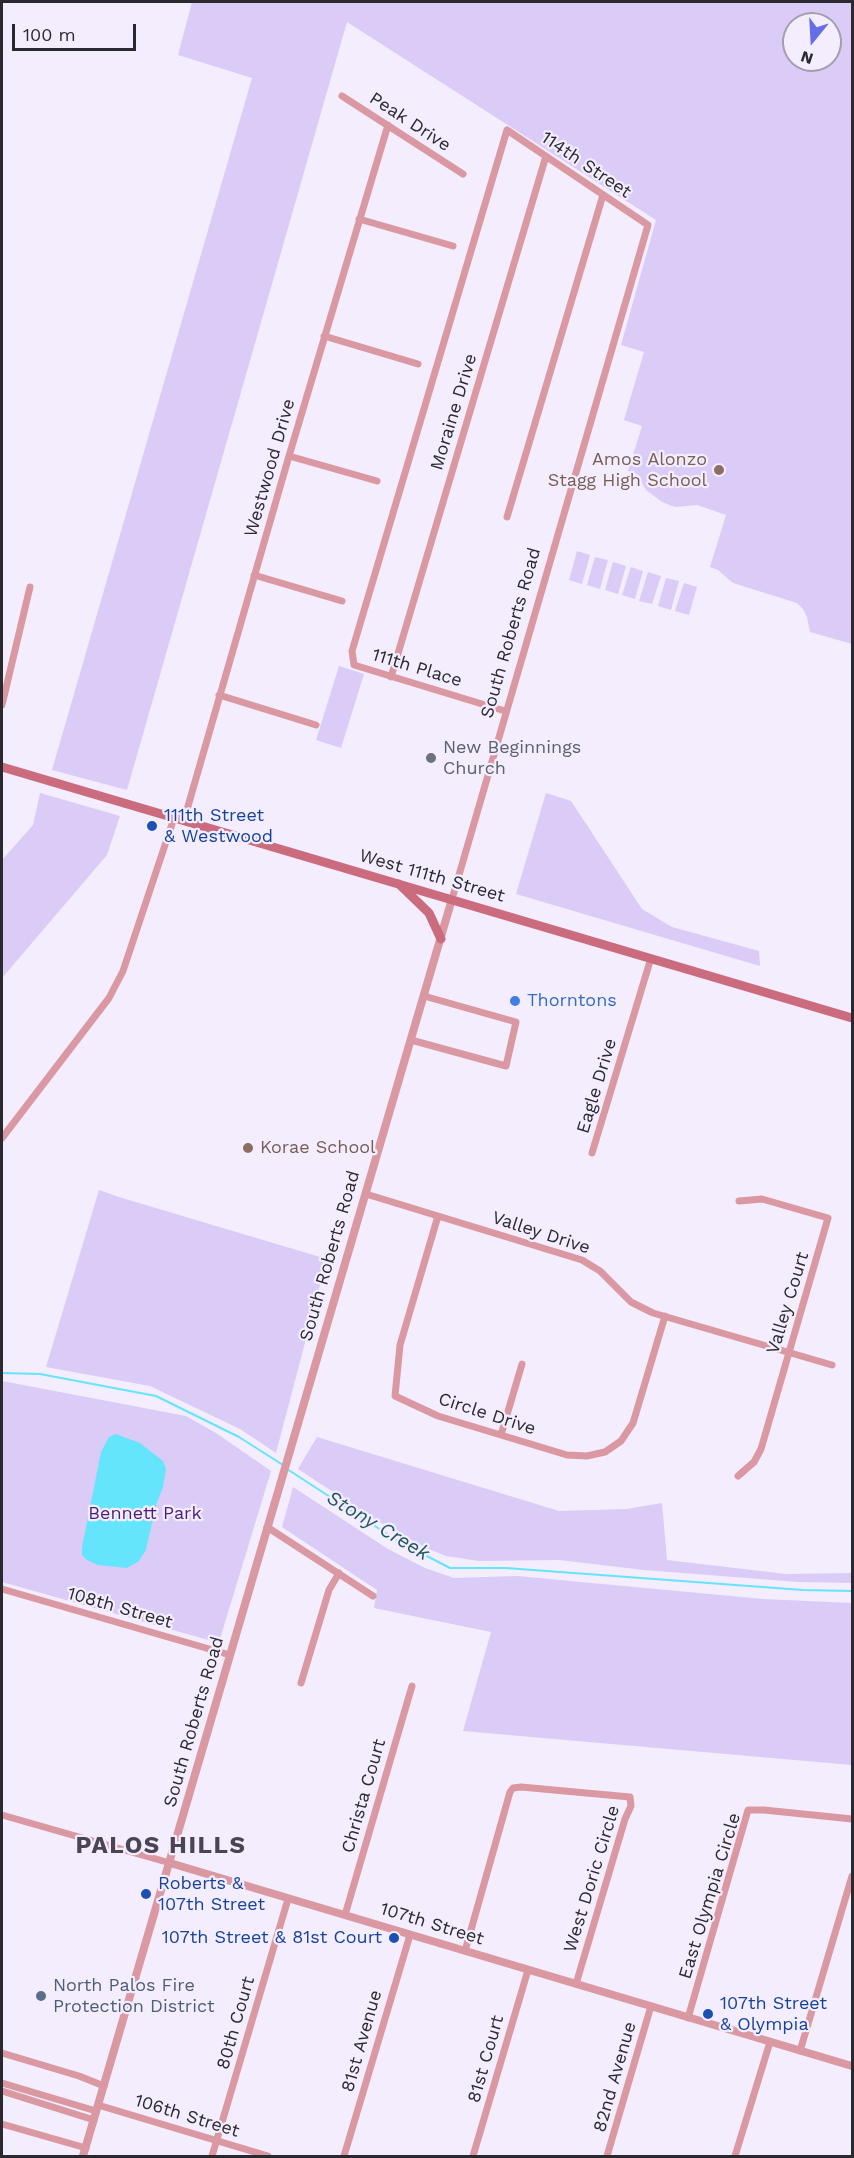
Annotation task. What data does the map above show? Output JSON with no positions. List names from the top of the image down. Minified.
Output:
{"streets":{"main road":["West 111th Street"],"street":["Peak Drive","114th Street","Moraine Drive","Westwood Drive","South Roberts Road","111th Place","Eagle Drive","Valley Drive","Valley Court","Circle Drive","108th Street","Christa Court","West Doric Circle","East Olympia Circle","107th Street","80th Court","81st Avenue","81st Court","82nd Avenue","106th Street"]},"crossings":[["Peak Drive","Westwood Drive"],["114th Street","Moraine Drive"],["114th Street","South Roberts Road"],["114th Street","111th Place"],["Moraine Drive","111th Place"],["Westwood Drive","West 111th Street"],["South Roberts Road","111th Place"],["South Roberts Road","West 111th Street"],["South Roberts Road","Valley Drive"],["South Roberts Road","108th Street"],["South Roberts Road","107th Street"],["South Roberts Road","106th Street"],["West 111th Street","Eagle Drive"],["Valley Drive","Valley Court"],["Valley Drive","Circle Drive"],["Christa Court","107th Street"],["West Doric Circle","107th Street"],["East Olympia Circle","107th Street"],["107th Street","80th Court"],["107th Street","81st Avenue"],["107th Street","81st Court"],["107th Street","82nd Avenue"],["80th Court","106th Street"]],"districts":["PALOS HILLS"],"water":["Stony Creek"],"parks":["Bennett Park"],"places":["Amos Alonzo Stagg High School","New Beginnings Church","111th Street & Westwood","Thorntons","Korae School","Roberts & 107th Street","107th Street & 81st Court","North Palos Fire Protection District","107th Street & Olympia"],"scale_bar":"100 m","north":"bottom"}
